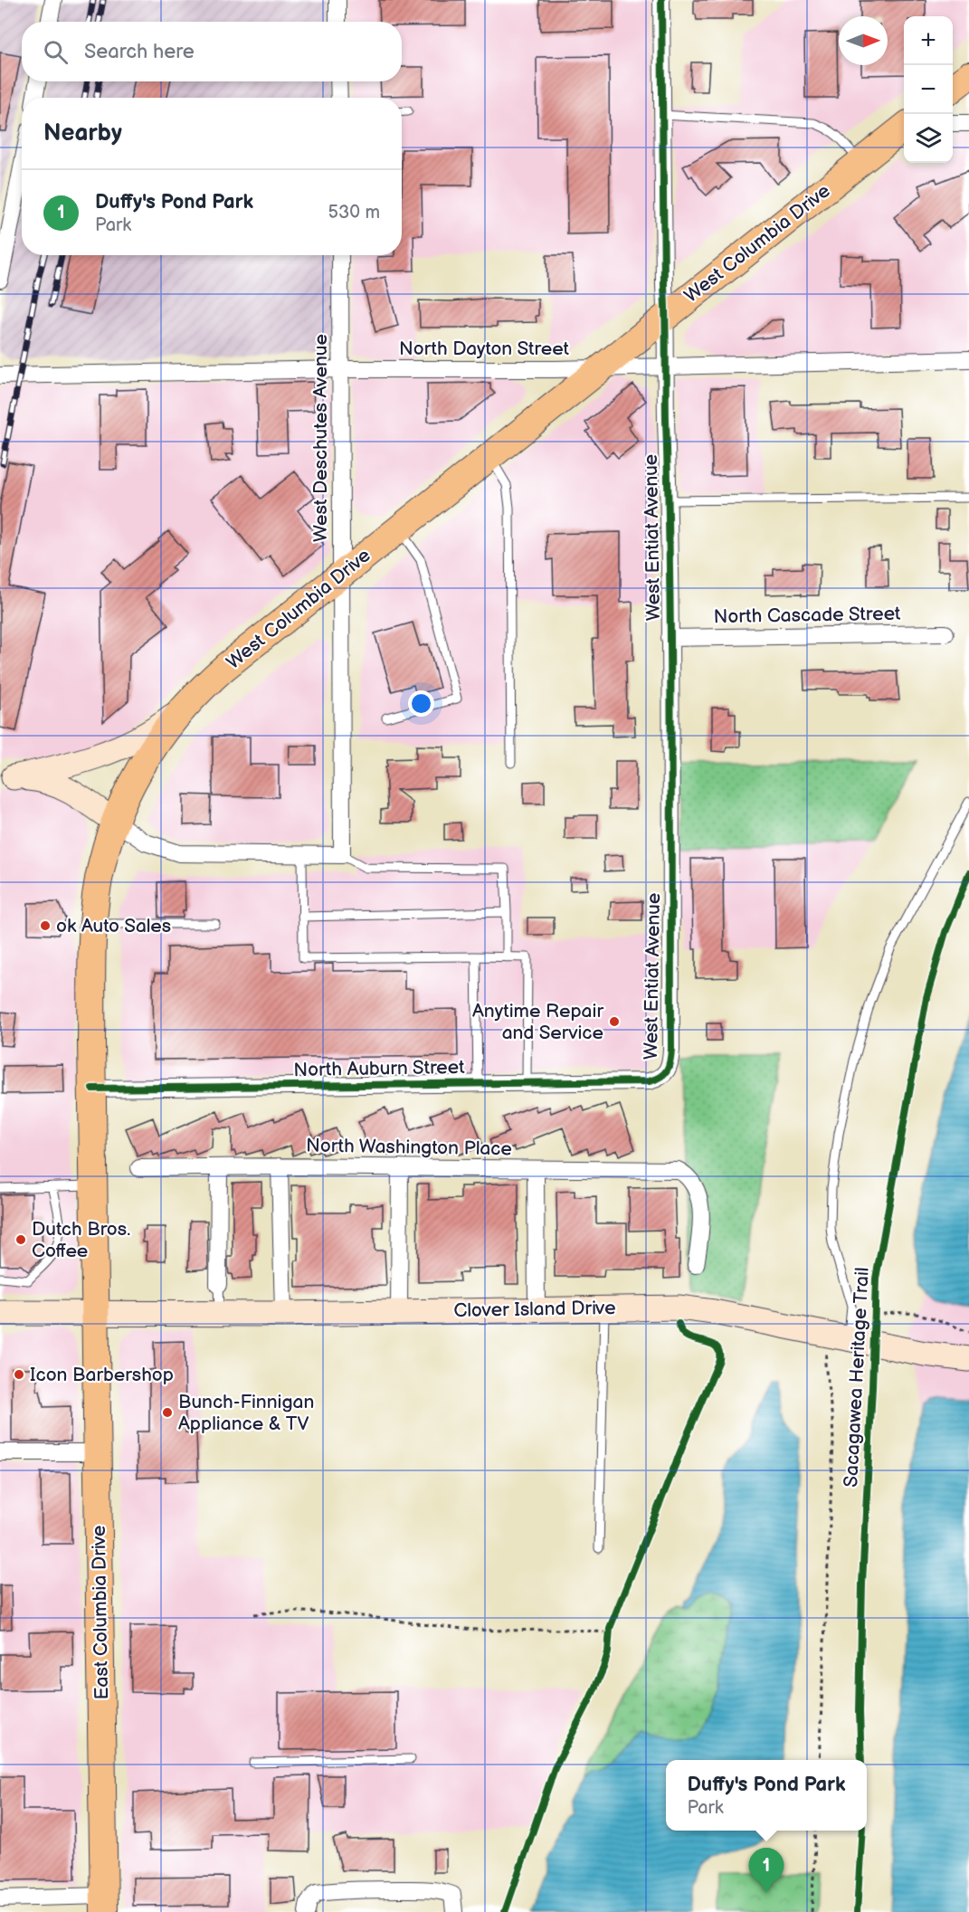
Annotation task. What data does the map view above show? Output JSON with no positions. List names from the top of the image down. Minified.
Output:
{"streets":{"main road":["West Columbia Drive","East Columbia Drive"],"street":["North Dayton Street","West Deschutes Avenue","West Entiat Avenue","North Cascade Street","North Auburn Street","North Washington Place","Clover Island Drive"],"cycle path":["Sacagawea Heritage Trail"]},"crossings":[["West Columbia Drive","North Dayton Street"],["West Columbia Drive","West Deschutes Avenue"],["West Columbia Drive","West Entiat Avenue"],["West Columbia Drive","North Auburn Street"],["West Columbia Drive","Clover Island Drive"],["West Columbia Drive","East Columbia Drive"],["North Dayton Street","West Deschutes Avenue"],["North Dayton Street","West Entiat Avenue"],["West Entiat Avenue","North Cascade Street"],["West Entiat Avenue","North Auburn Street"],["Clover Island Drive","Sacagawea Heritage Trail"],["Clover Island Drive","East Columbia Drive"]],"places":["ok Auto Sales","Anytime Repair and Service","Dutch Bros. Coffee","Icon Barbershop","Bunch-Finnigan Appliance & TV"],"north":"right","page":{"map_buttons":["+","−"],"search":"Search here","heading":"Nearby","list":[{"mark":"1","name":"Duffy's Pond Park","note":"Park","value":"530 m"}],"popup":["Duffy's Pond Park","Park"],"pins":"1"}}
